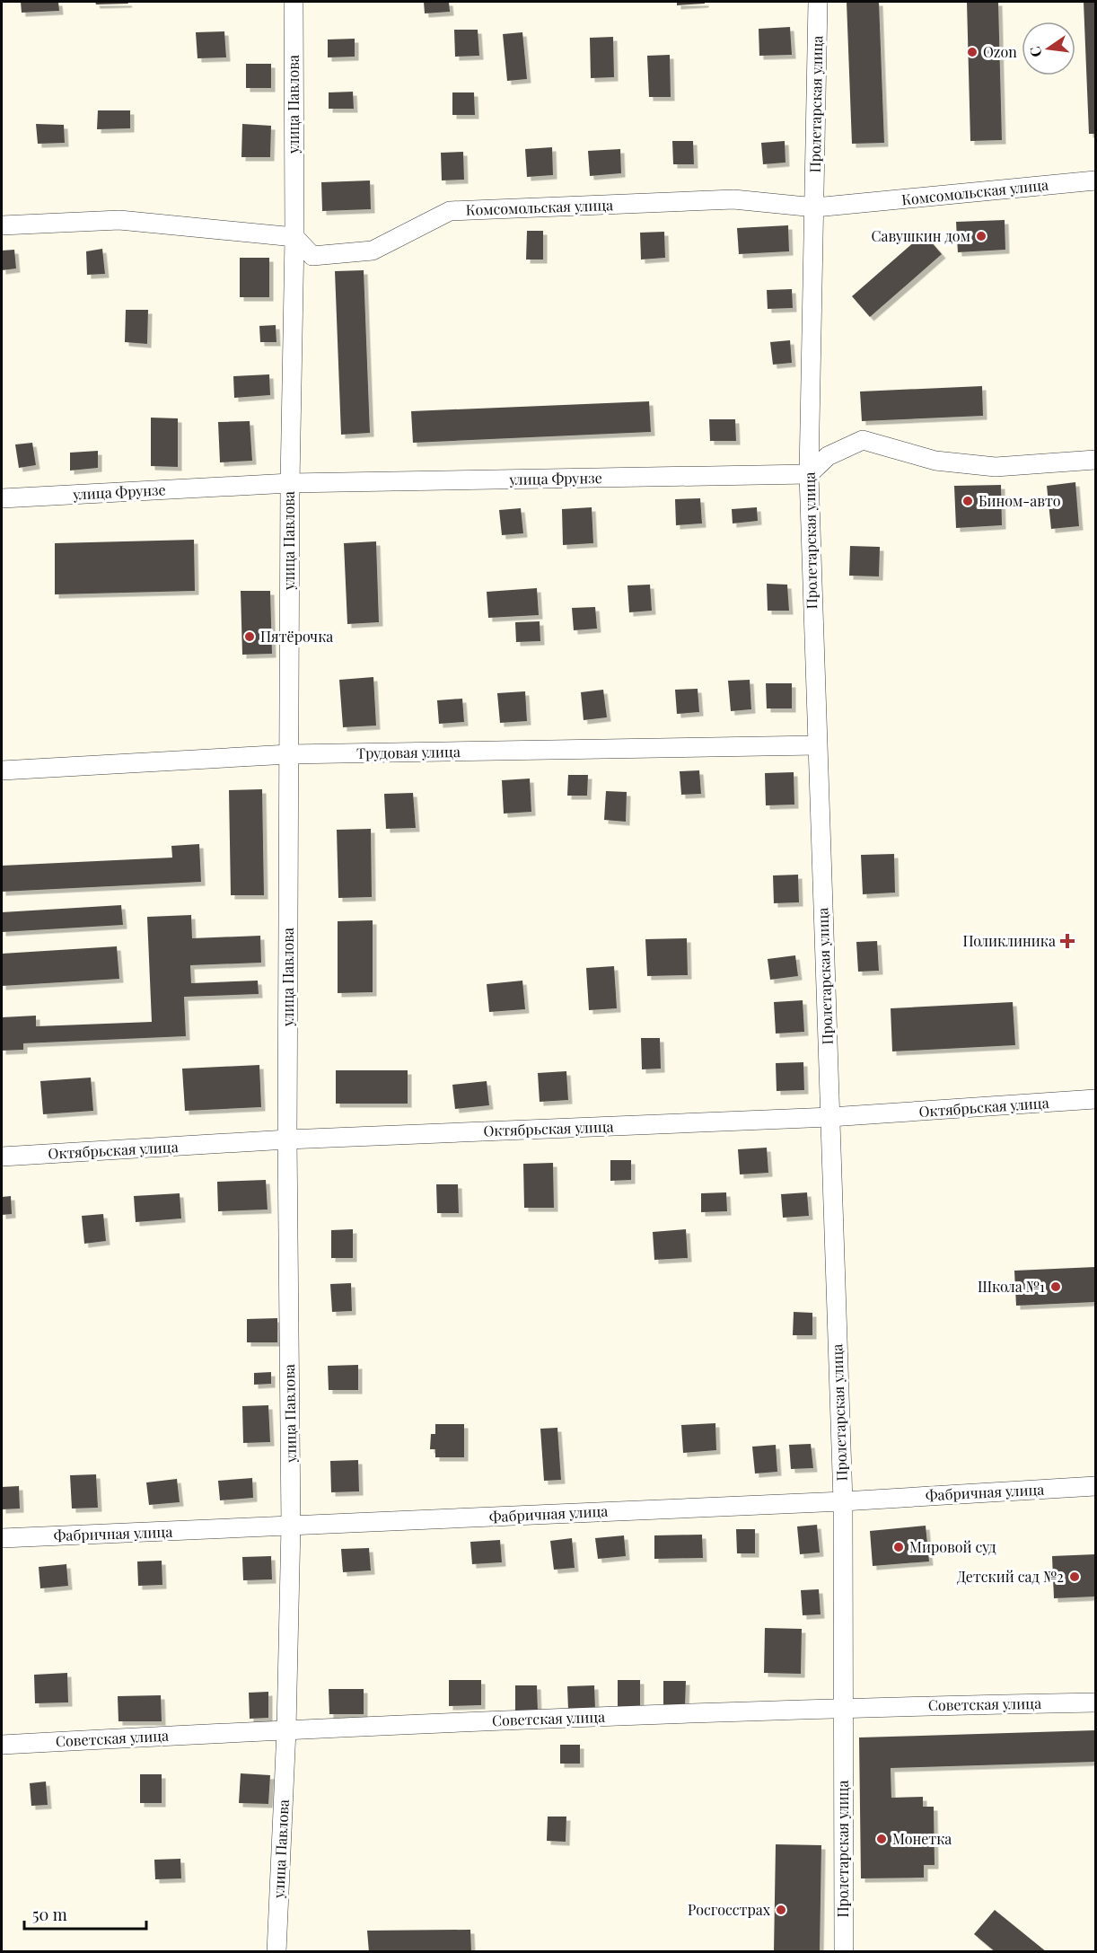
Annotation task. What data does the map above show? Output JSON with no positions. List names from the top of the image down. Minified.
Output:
{"streets":{"street":["улица Павлова","Пролетарская улица","Комсомольская улица","улица Фрунзе","Трудовая улица","Октябрьская улица","Фабричная улица","Советская улица"]},"crossings":[["улица Павлова","Комсомольская улица"],["улица Павлова","улица Фрунзе"],["улица Павлова","Трудовая улица"],["улица Павлова","Октябрьская улица"],["улица Павлова","Фабричная улица"],["улица Павлова","Советская улица"],["Пролетарская улица","Комсомольская улица"],["Пролетарская улица","улица Фрунзе"],["Пролетарская улица","Трудовая улица"],["Пролетарская улица","Октябрьская улица"],["Пролетарская улица","Фабричная улица"],["Пролетарская улица","Советская улица"]],"places":{"other":["Ozon","Савушкин дом","Бином-авто","Пятёрочка","Школа №1","Мировой суд","Детский сад №2","Монетка","Росгосстрах"],"health":["Поликлиника"]},"scale_bar":"50 m","north":"left"}
